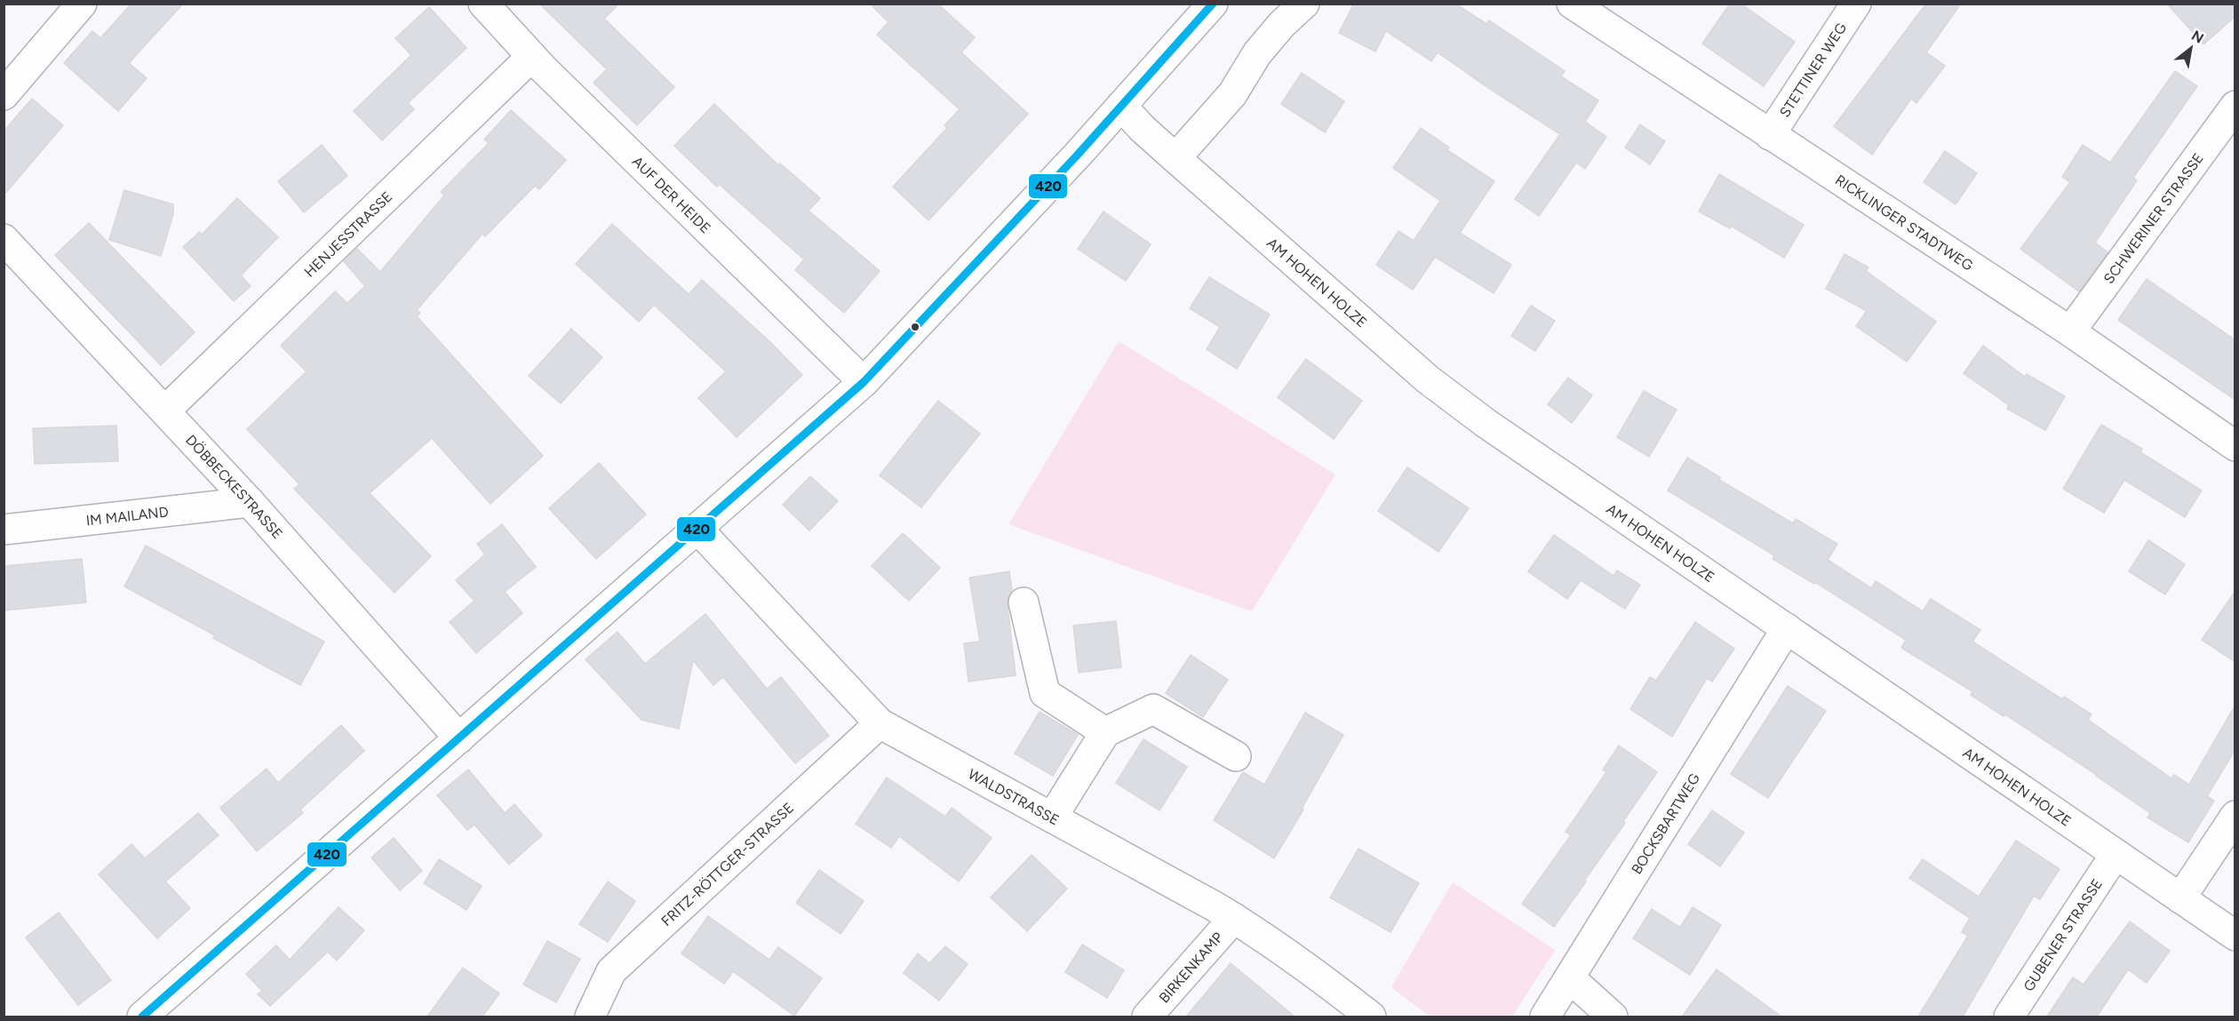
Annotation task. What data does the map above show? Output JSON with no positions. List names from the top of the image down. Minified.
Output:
{"streets":{"street":["STETTINER WEG","AUF DER HEIDE","SCHWERINER STRASSE","RICKLINGER STADTWEG","HENJESSTRASSE","AM HOHEN HOLZE","DÖBBECKESTRASSE","IM MAILAND","WALDSTRASSE","BOCKSBARTWEG","FRITZ-RÖTTGER-STRASSE","GUBENER STRASSE","BIRKENKAMP"]},"crossings":[["STETTINER WEG","RICKLINGER STADTWEG"],["AUF DER HEIDE","HENJESSTRASSE"],["SCHWERINER STRASSE","RICKLINGER STADTWEG"],["HENJESSTRASSE","DÖBBECKESTRASSE"],["AM HOHEN HOLZE","BOCKSBARTWEG"],["AM HOHEN HOLZE","GUBENER STRASSE"],["DÖBBECKESTRASSE","IM MAILAND"],["WALDSTRASSE","FRITZ-RÖTTGER-STRASSE"],["WALDSTRASSE","BIRKENKAMP"]],"lines":["transit line 420"],"north":"top right"}
